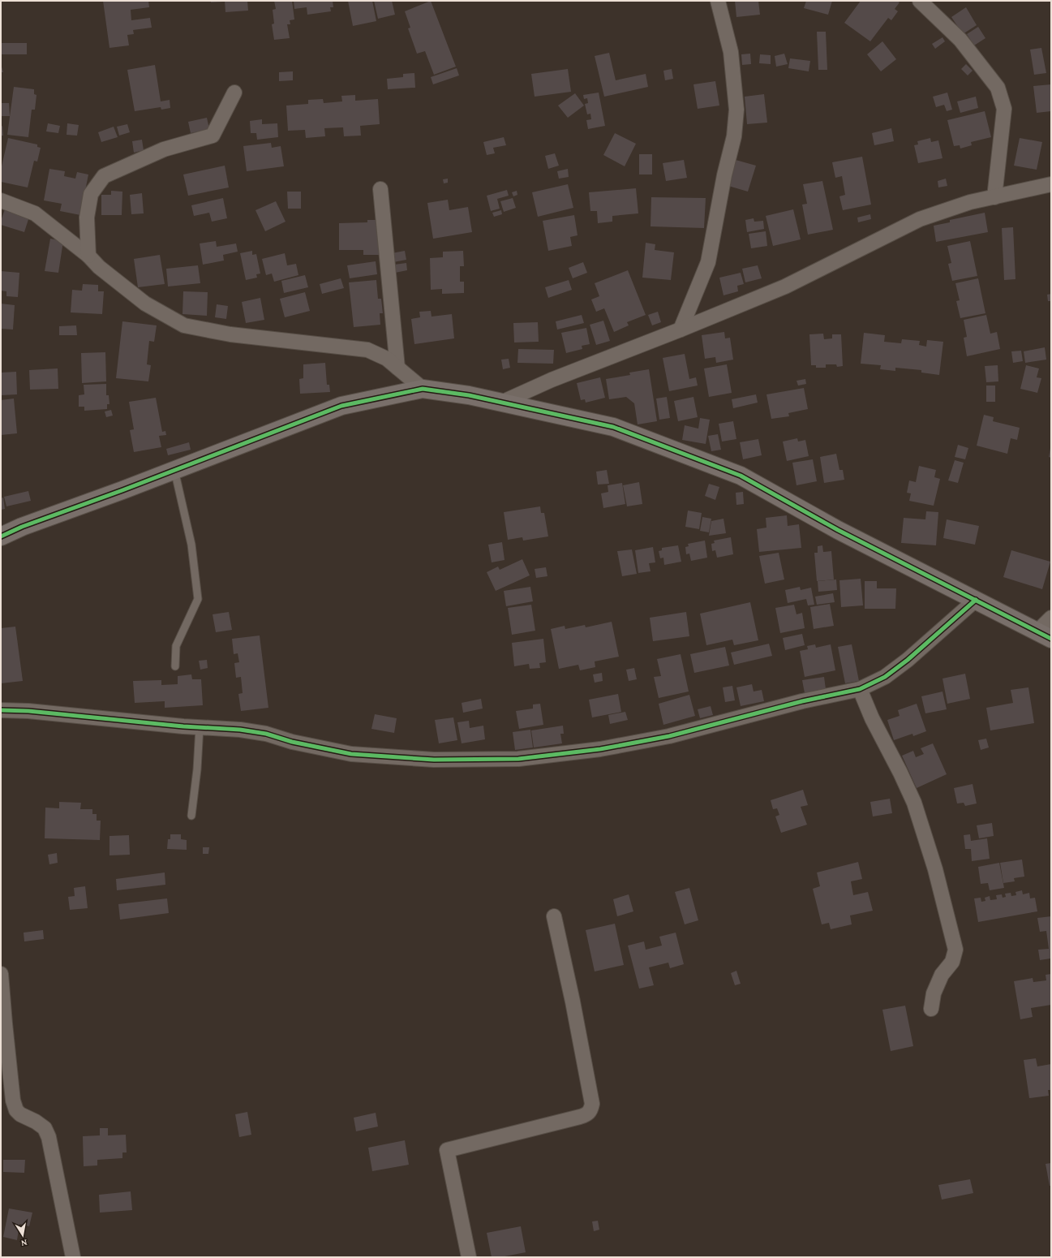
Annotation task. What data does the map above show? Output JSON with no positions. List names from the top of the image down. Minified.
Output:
{"north":"bottom"}
